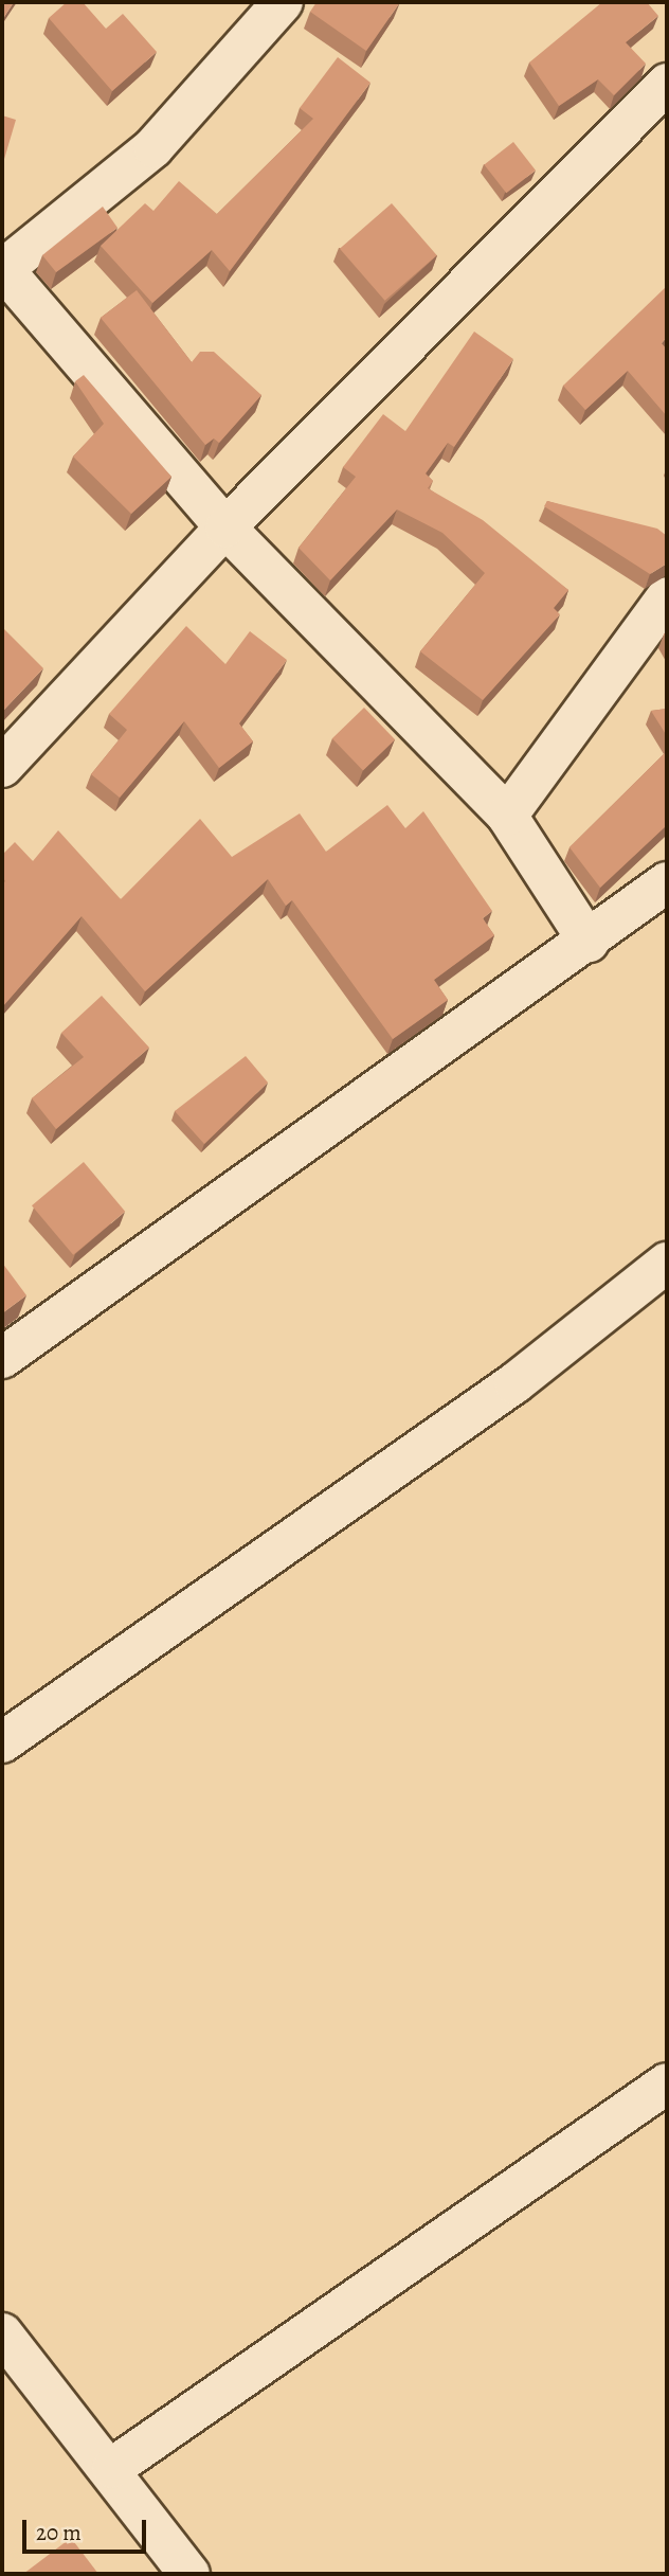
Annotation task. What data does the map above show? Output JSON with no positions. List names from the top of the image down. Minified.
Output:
{"scale_bar":"20 m"}
